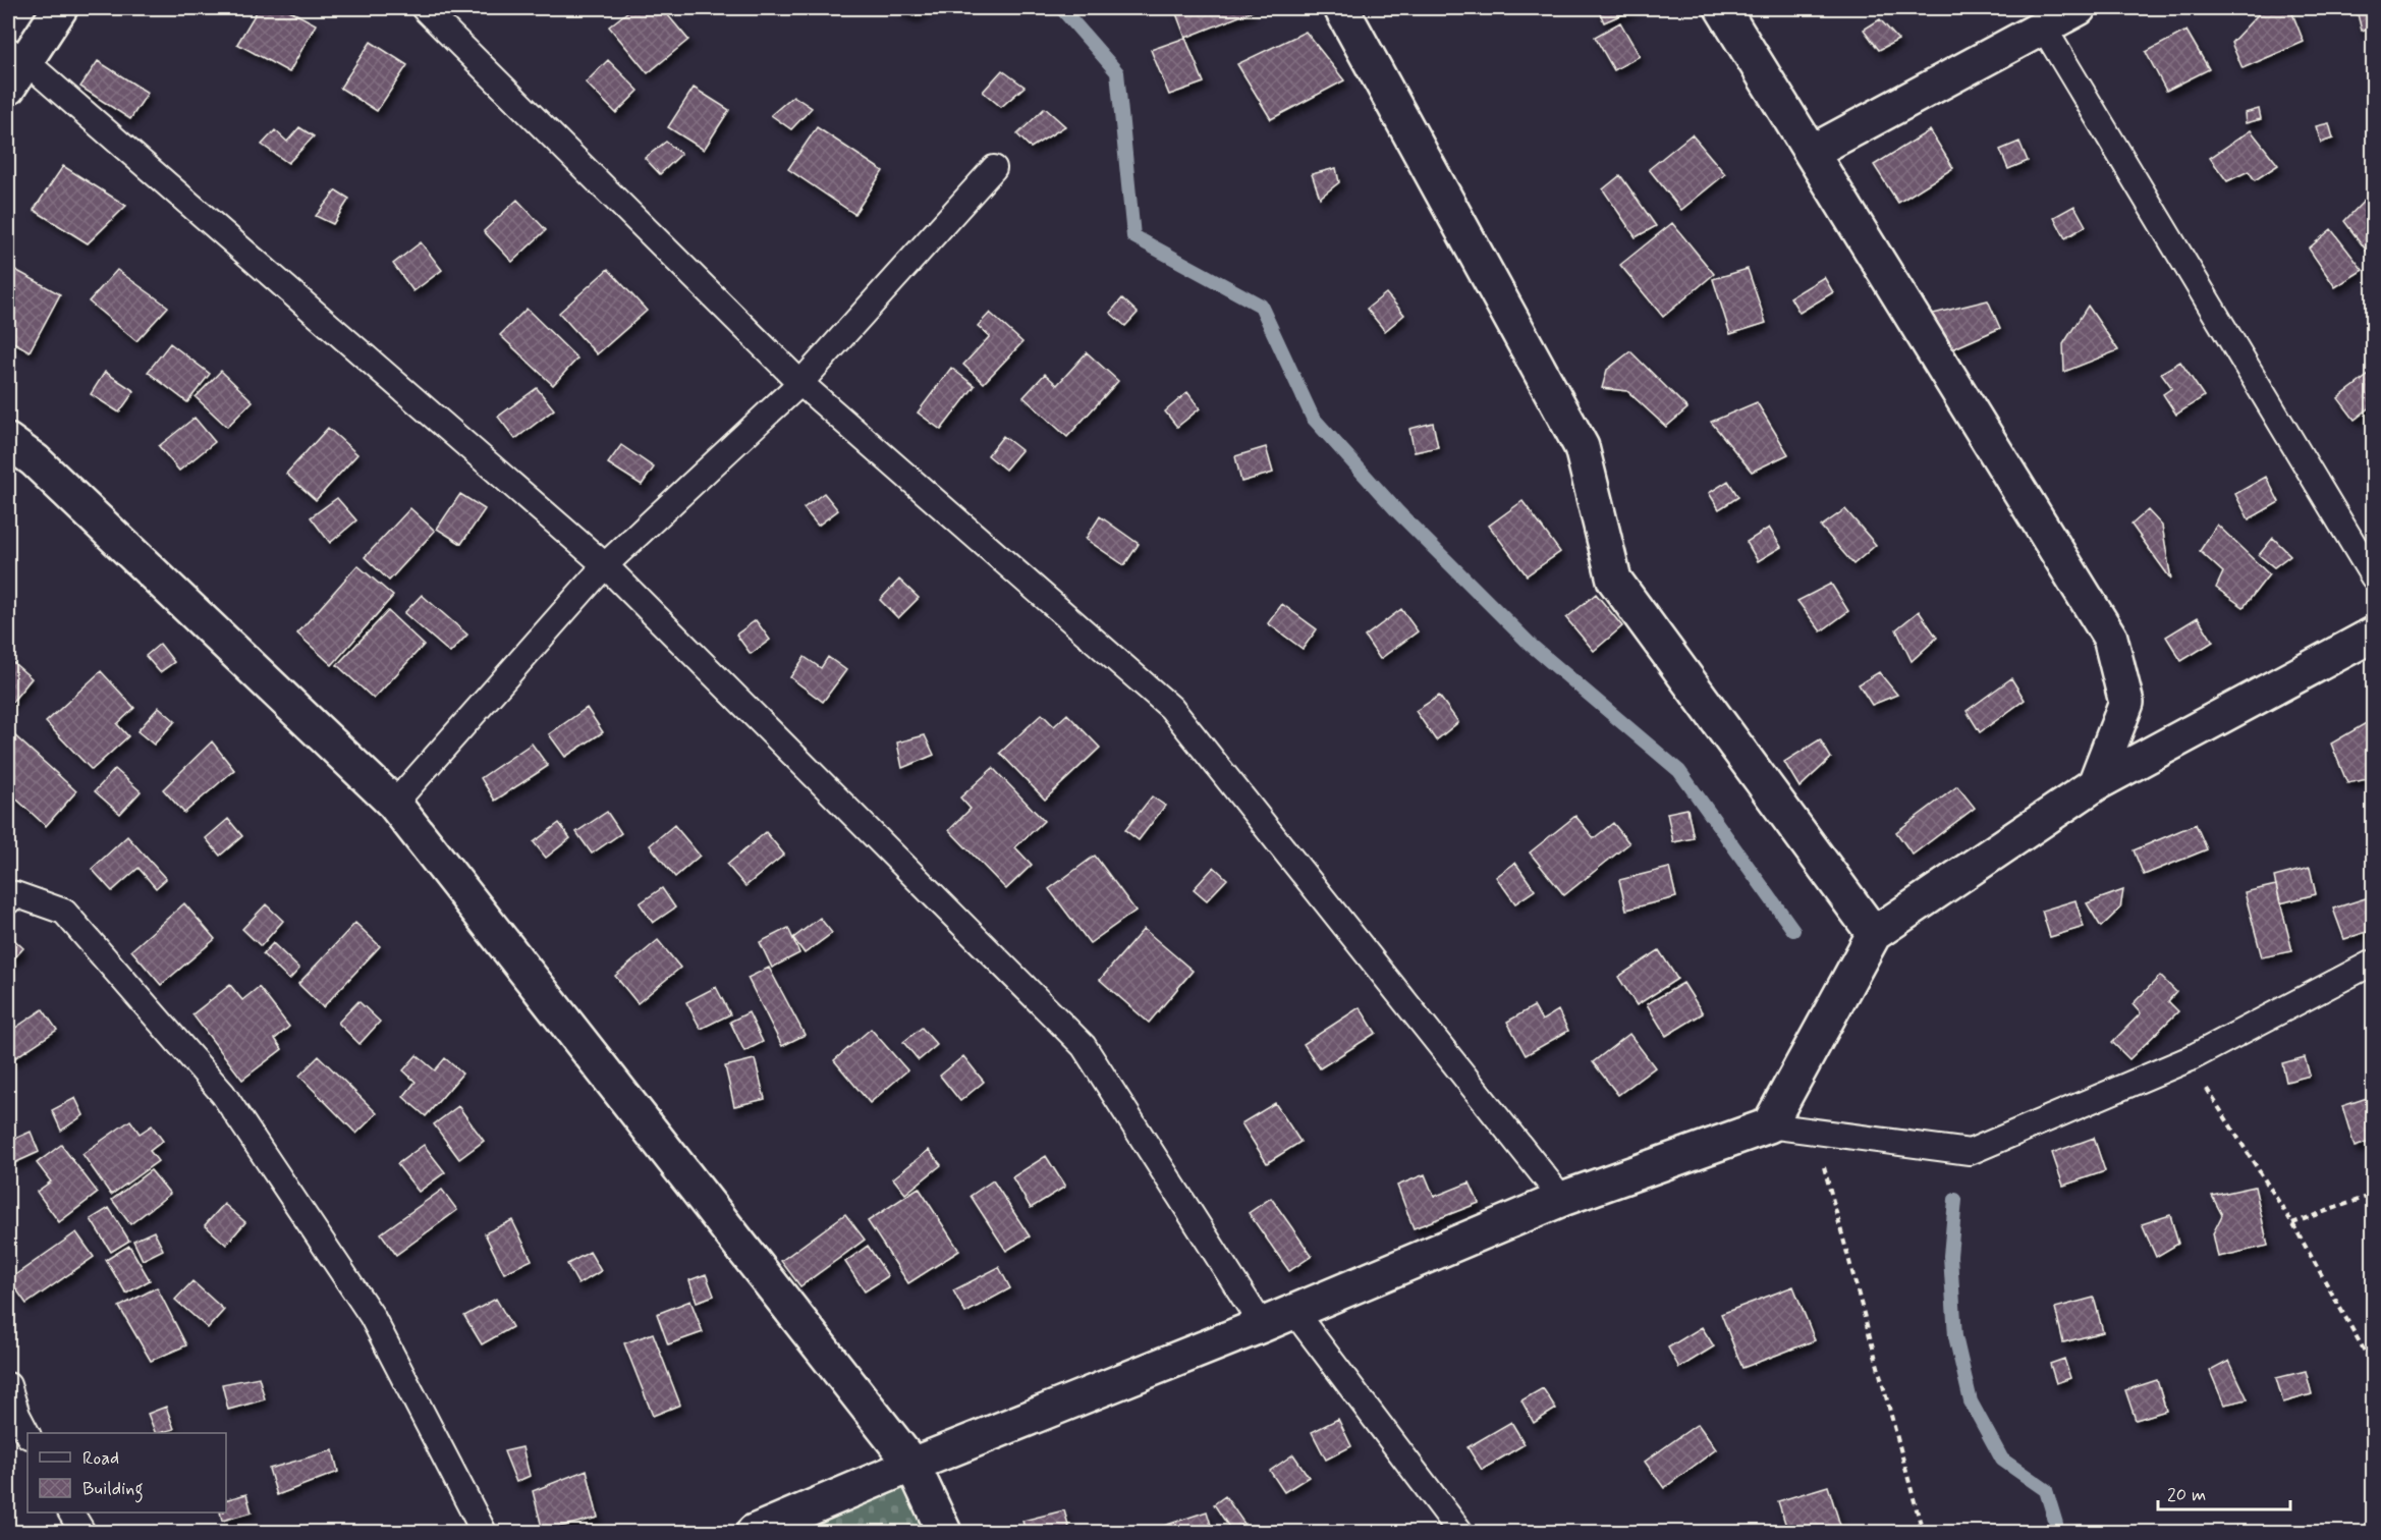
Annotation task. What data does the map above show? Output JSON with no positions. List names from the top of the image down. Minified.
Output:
{"legend":["Road","Building"],"scale_bar":"20 m"}
